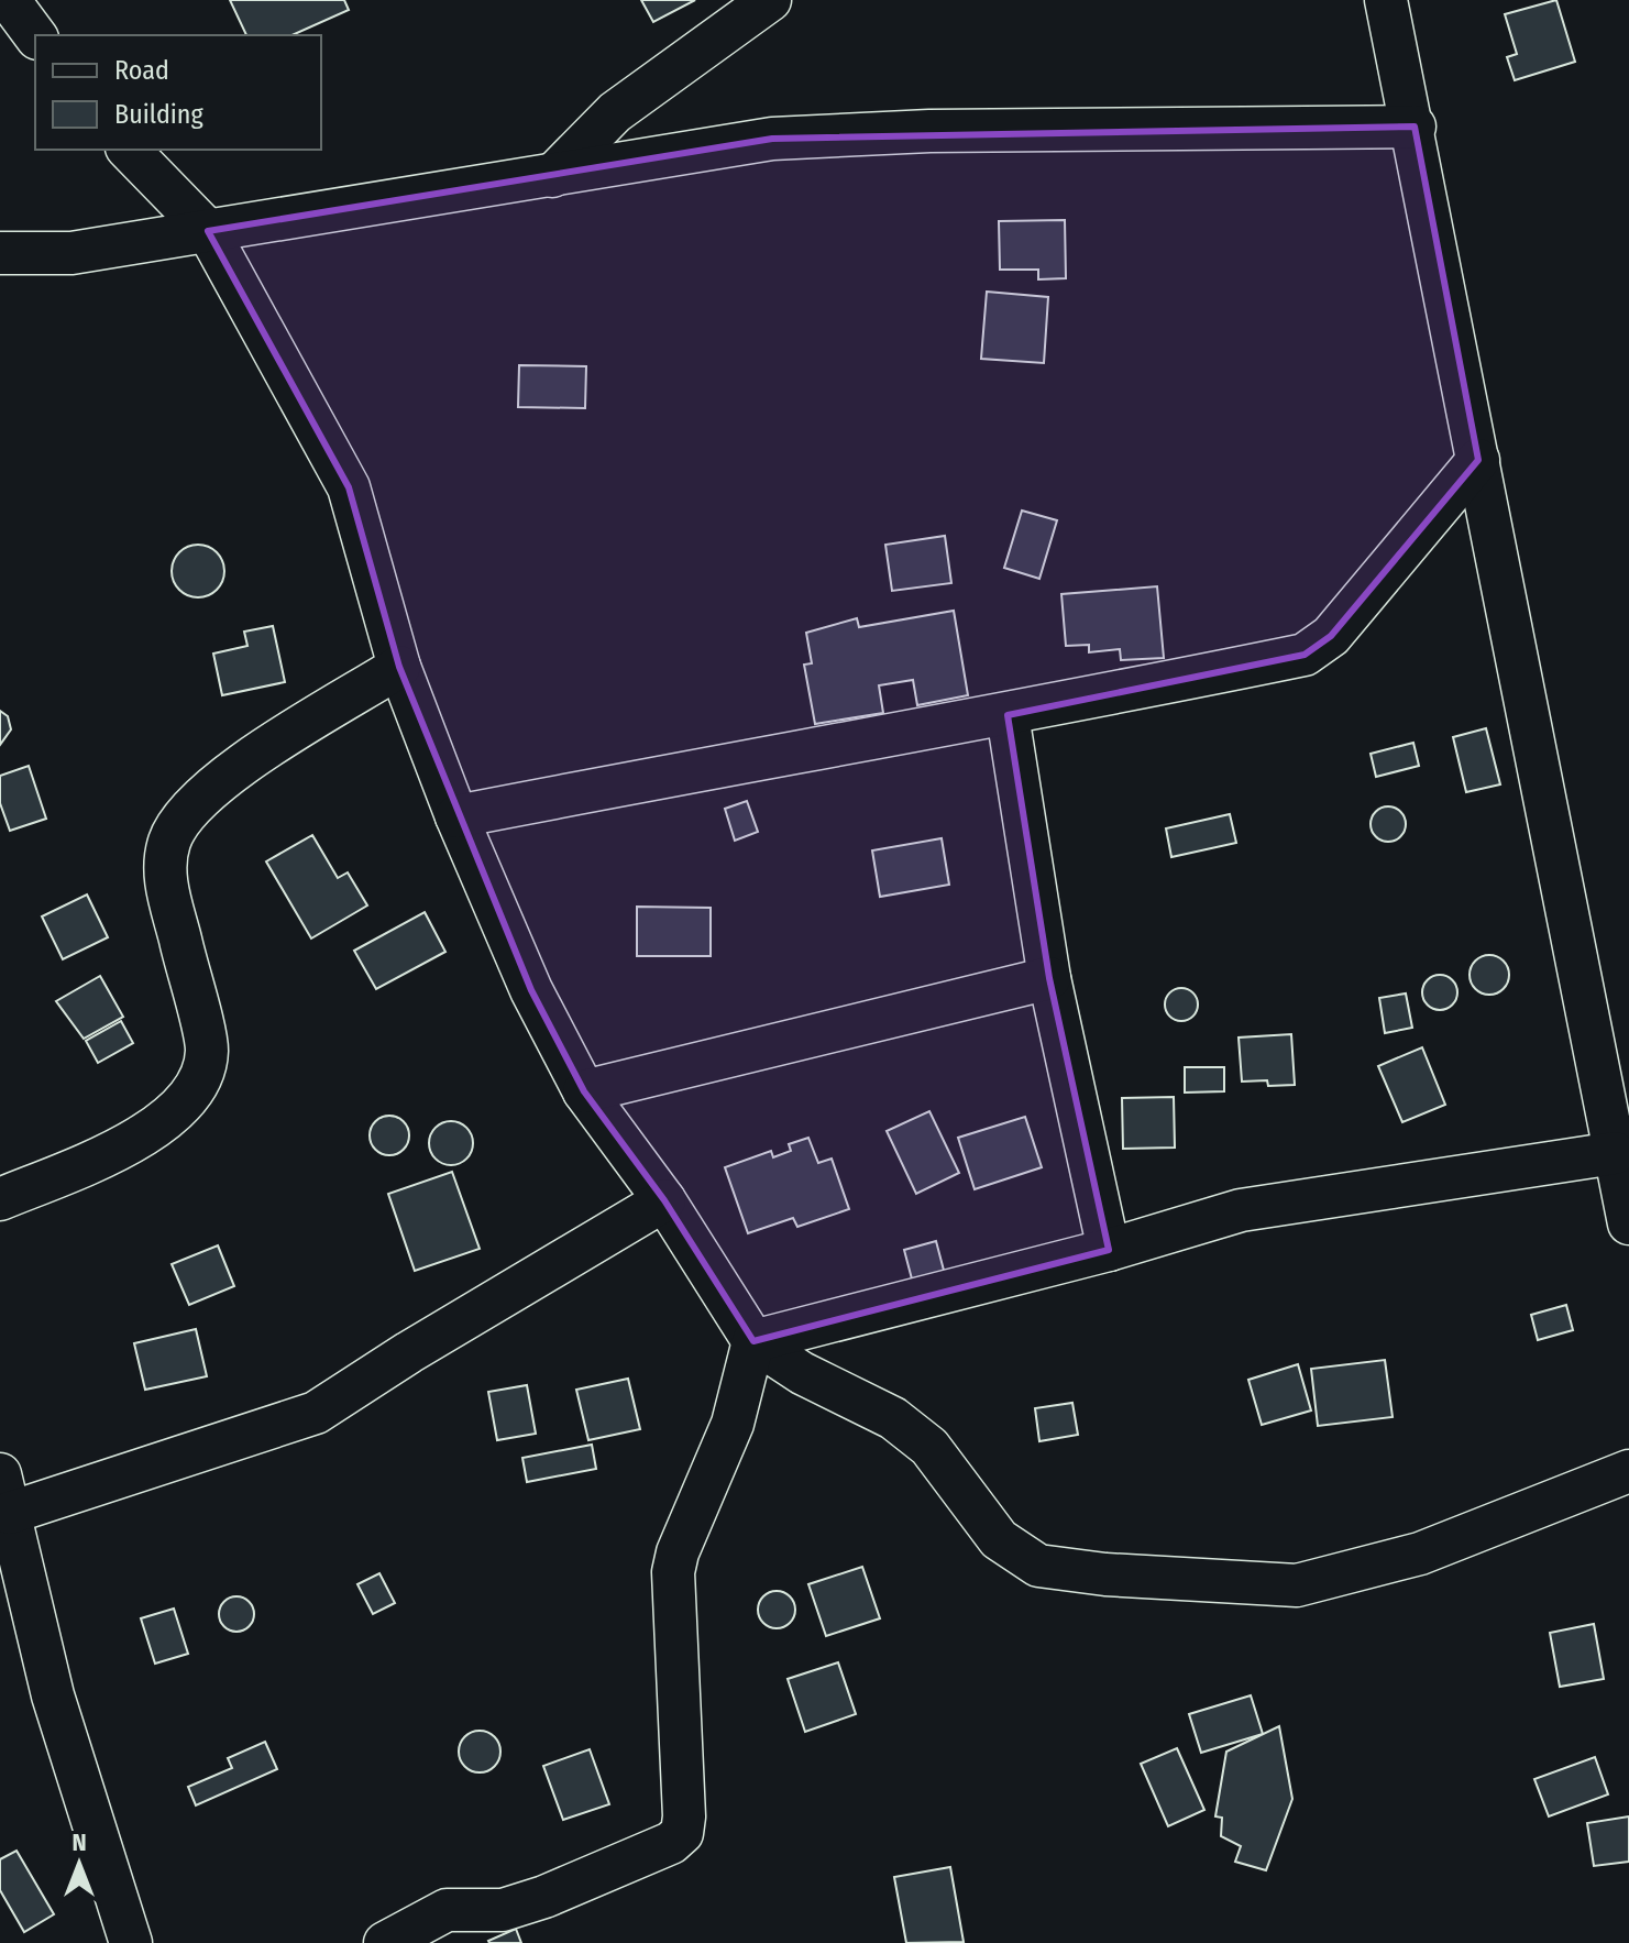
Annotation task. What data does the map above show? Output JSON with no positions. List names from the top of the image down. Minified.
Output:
{"legend":["Road","Building"],"north":"top"}
